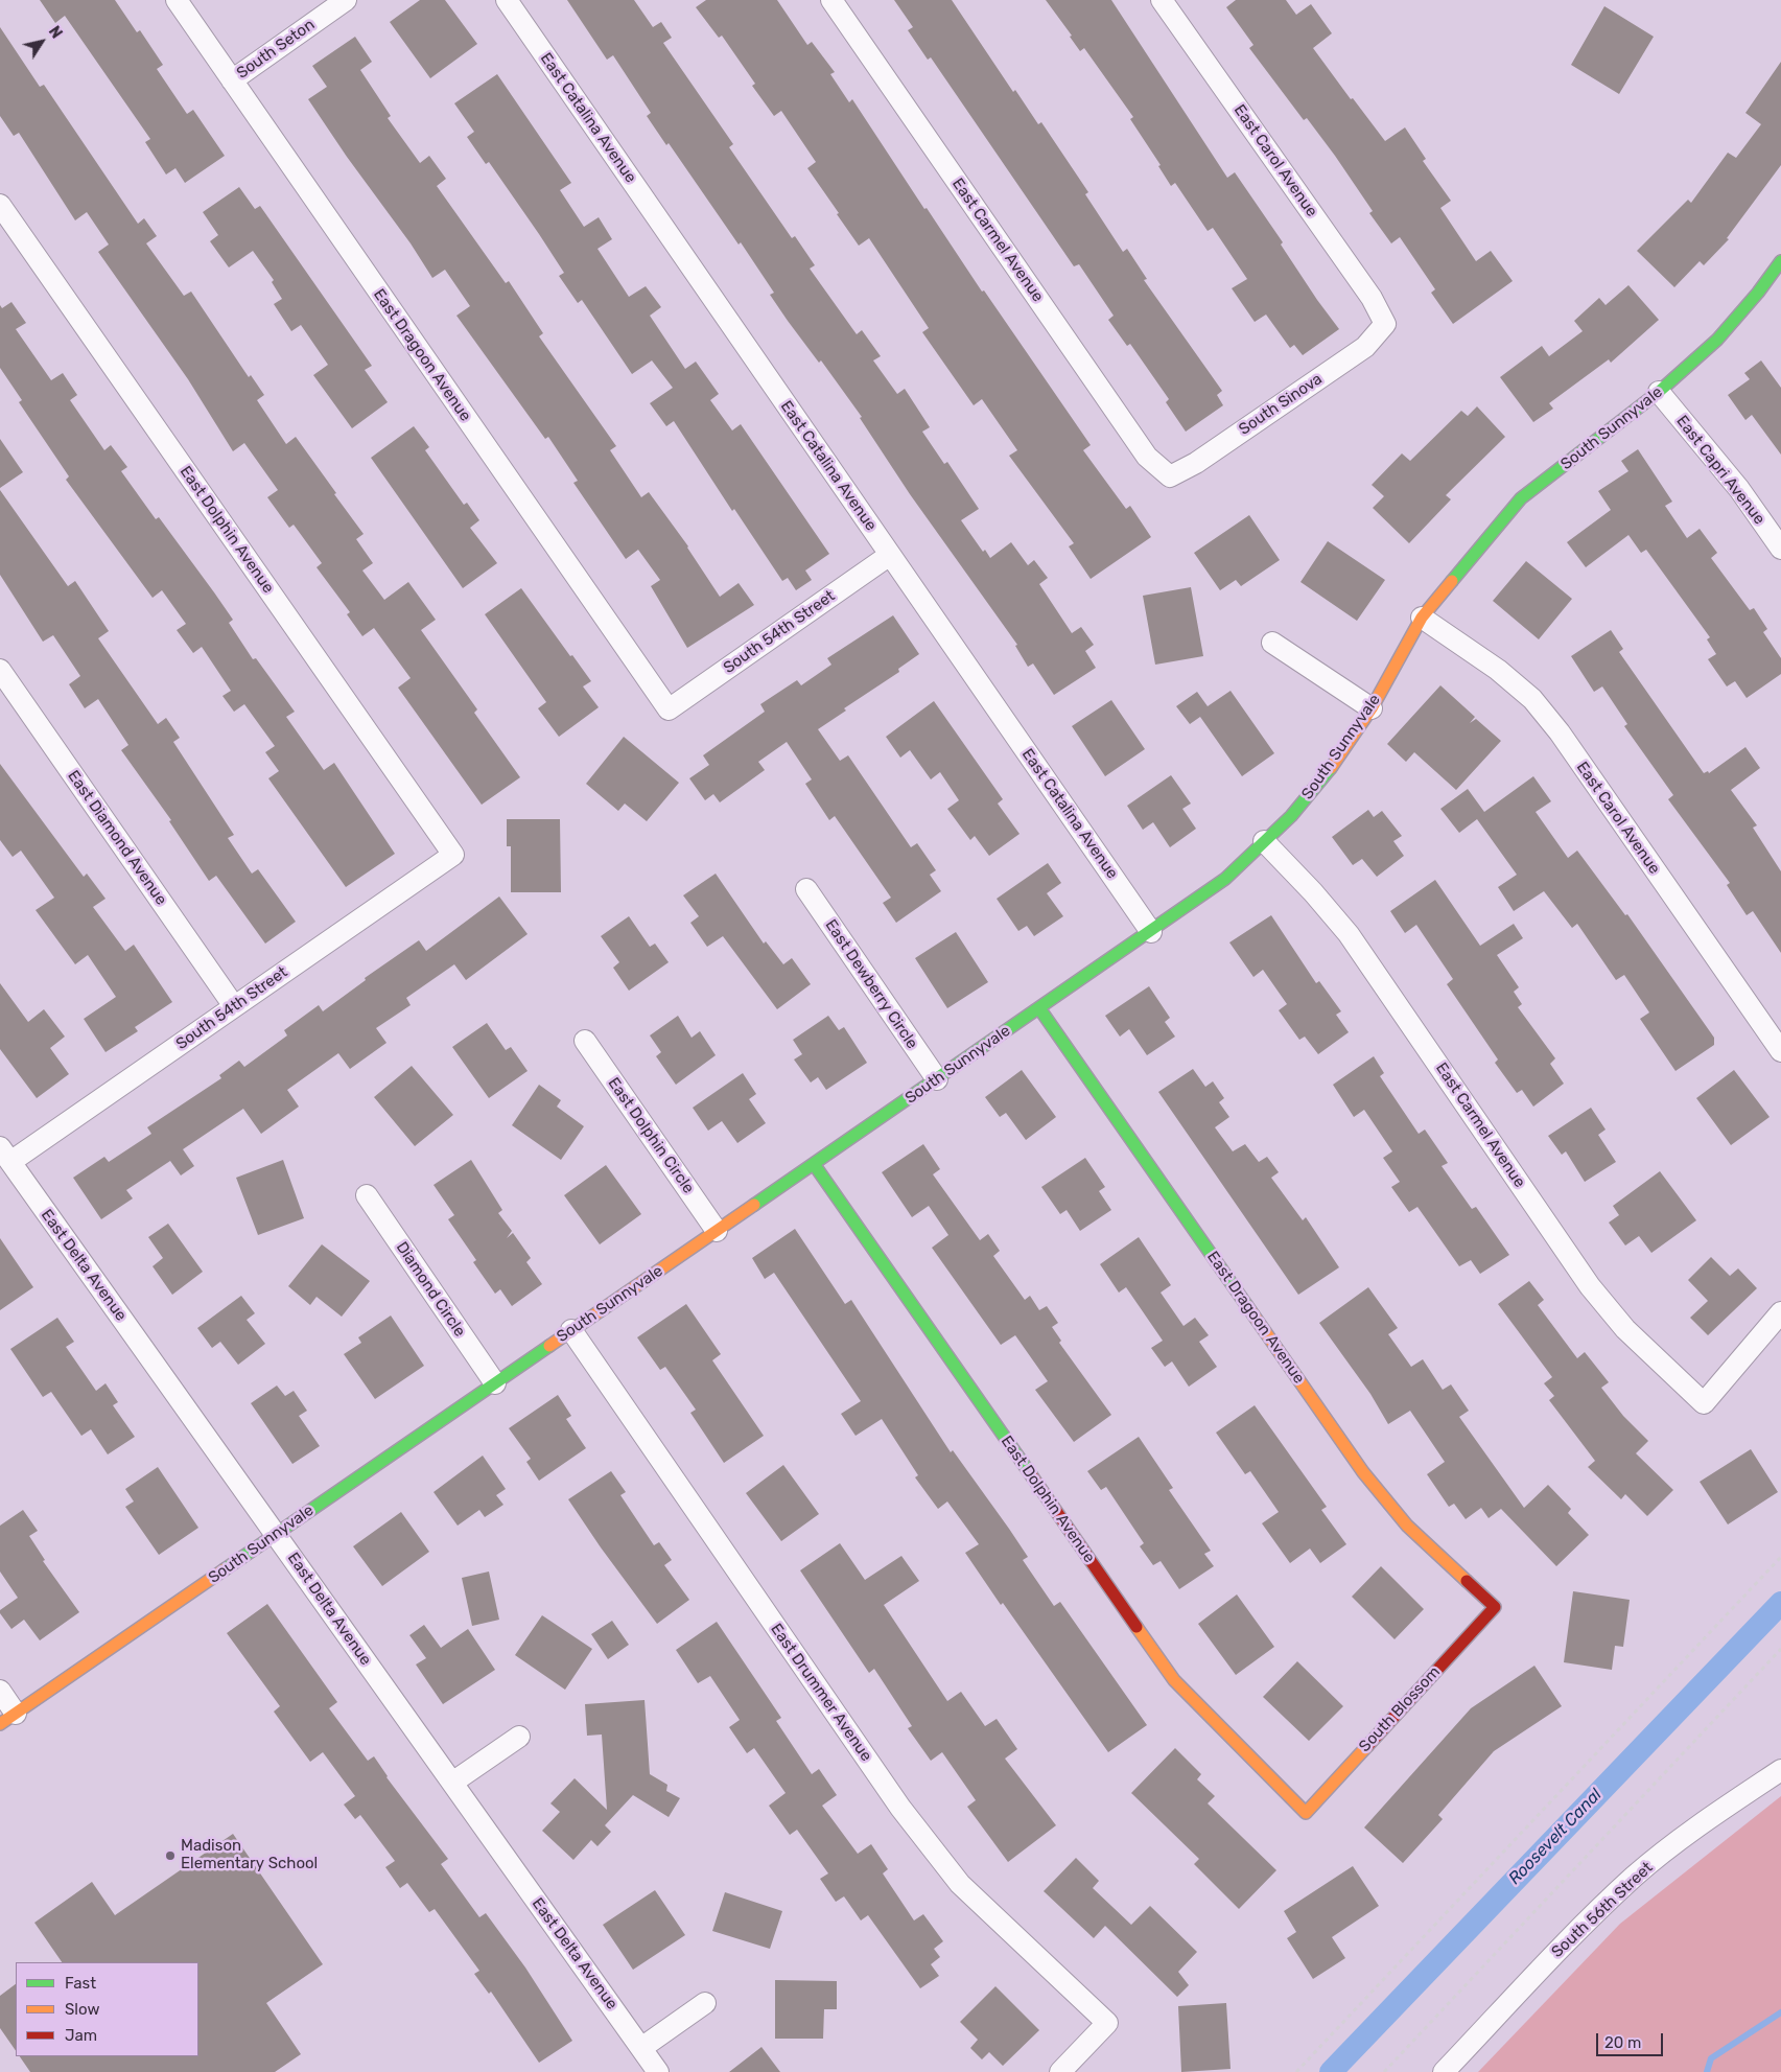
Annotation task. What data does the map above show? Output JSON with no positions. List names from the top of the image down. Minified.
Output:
{"streets":{"street":["South Seton","East Catalina Avenue","East Carol Avenue","East Carmel Avenue","East Dragoon Avenue","South Sinova","South Sunnyvale","East Capri Avenue","East Dolphin Avenue","South 54th Street","East Diamond Avenue","East Dewberry Circle","East Dolphin Circle","East Delta Avenue","Diamond Circle","East Drummer Avenue","South Blossom","South 56th Street"]},"crossings":[["South Seton","East Dragoon Avenue"],["East Catalina Avenue","South Sunnyvale"],["East Catalina Avenue","South 54th Street"],["East Carol Avenue","South Sinova"],["East Carol Avenue","South Sunnyvale"],["East Carmel Avenue","South Sinova"],["East Carmel Avenue","South Sunnyvale"],["East Dragoon Avenue","South Sunnyvale"],["East Dragoon Avenue","South 54th Street"],["East Dragoon Avenue","South Blossom"],["South Sunnyvale","East Capri Avenue"],["South Sunnyvale","East Dolphin Avenue"],["South Sunnyvale","East Dewberry Circle"],["South Sunnyvale","East Dolphin Circle"],["South Sunnyvale","East Delta Avenue"],["South Sunnyvale","Diamond Circle"],["South Sunnyvale","East Drummer Avenue"],["East Dolphin Avenue","South 54th Street"],["East Dolphin Avenue","South Blossom"],["South 54th Street","East Diamond Avenue"],["South 54th Street","East Delta Avenue"]],"water":["Roosevelt Canal"],"places":["Madison Elementary School"],"legend":["Fast","Slow","Jam"],"scale_bar":"20 m","north":"top right"}
